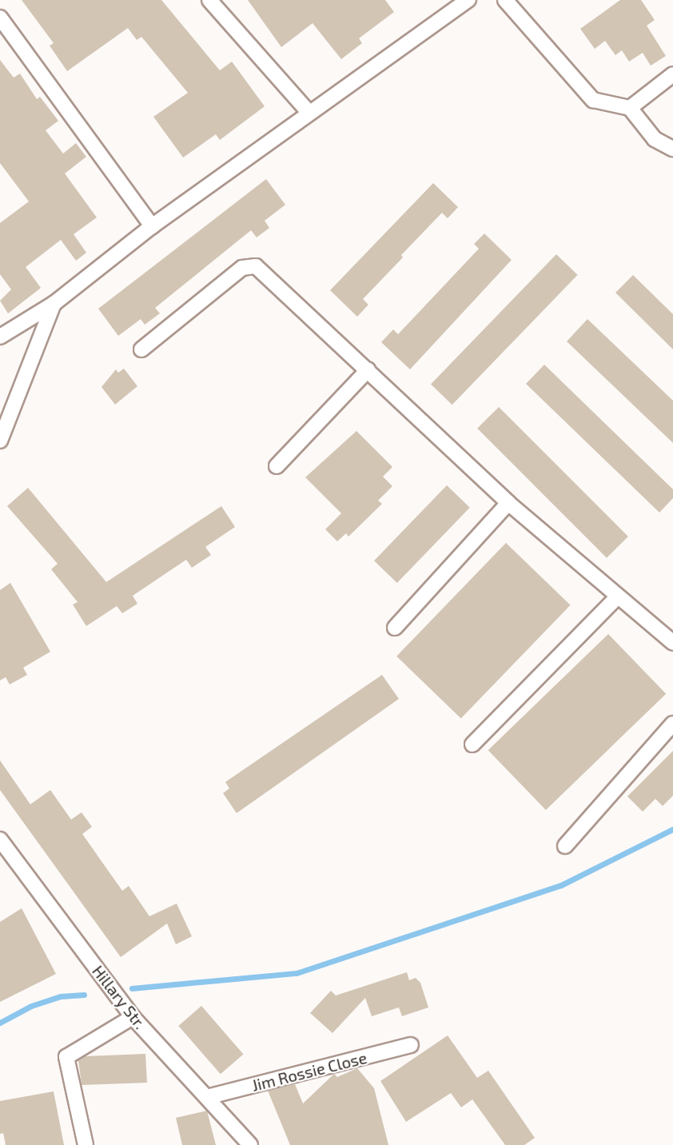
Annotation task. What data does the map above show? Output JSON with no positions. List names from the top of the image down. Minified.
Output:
{"streets":{"street":["Hillary Str.","Jim Rossie Close"]},"crossings":[["Hillary Str.","Jim Rossie Close"]]}
